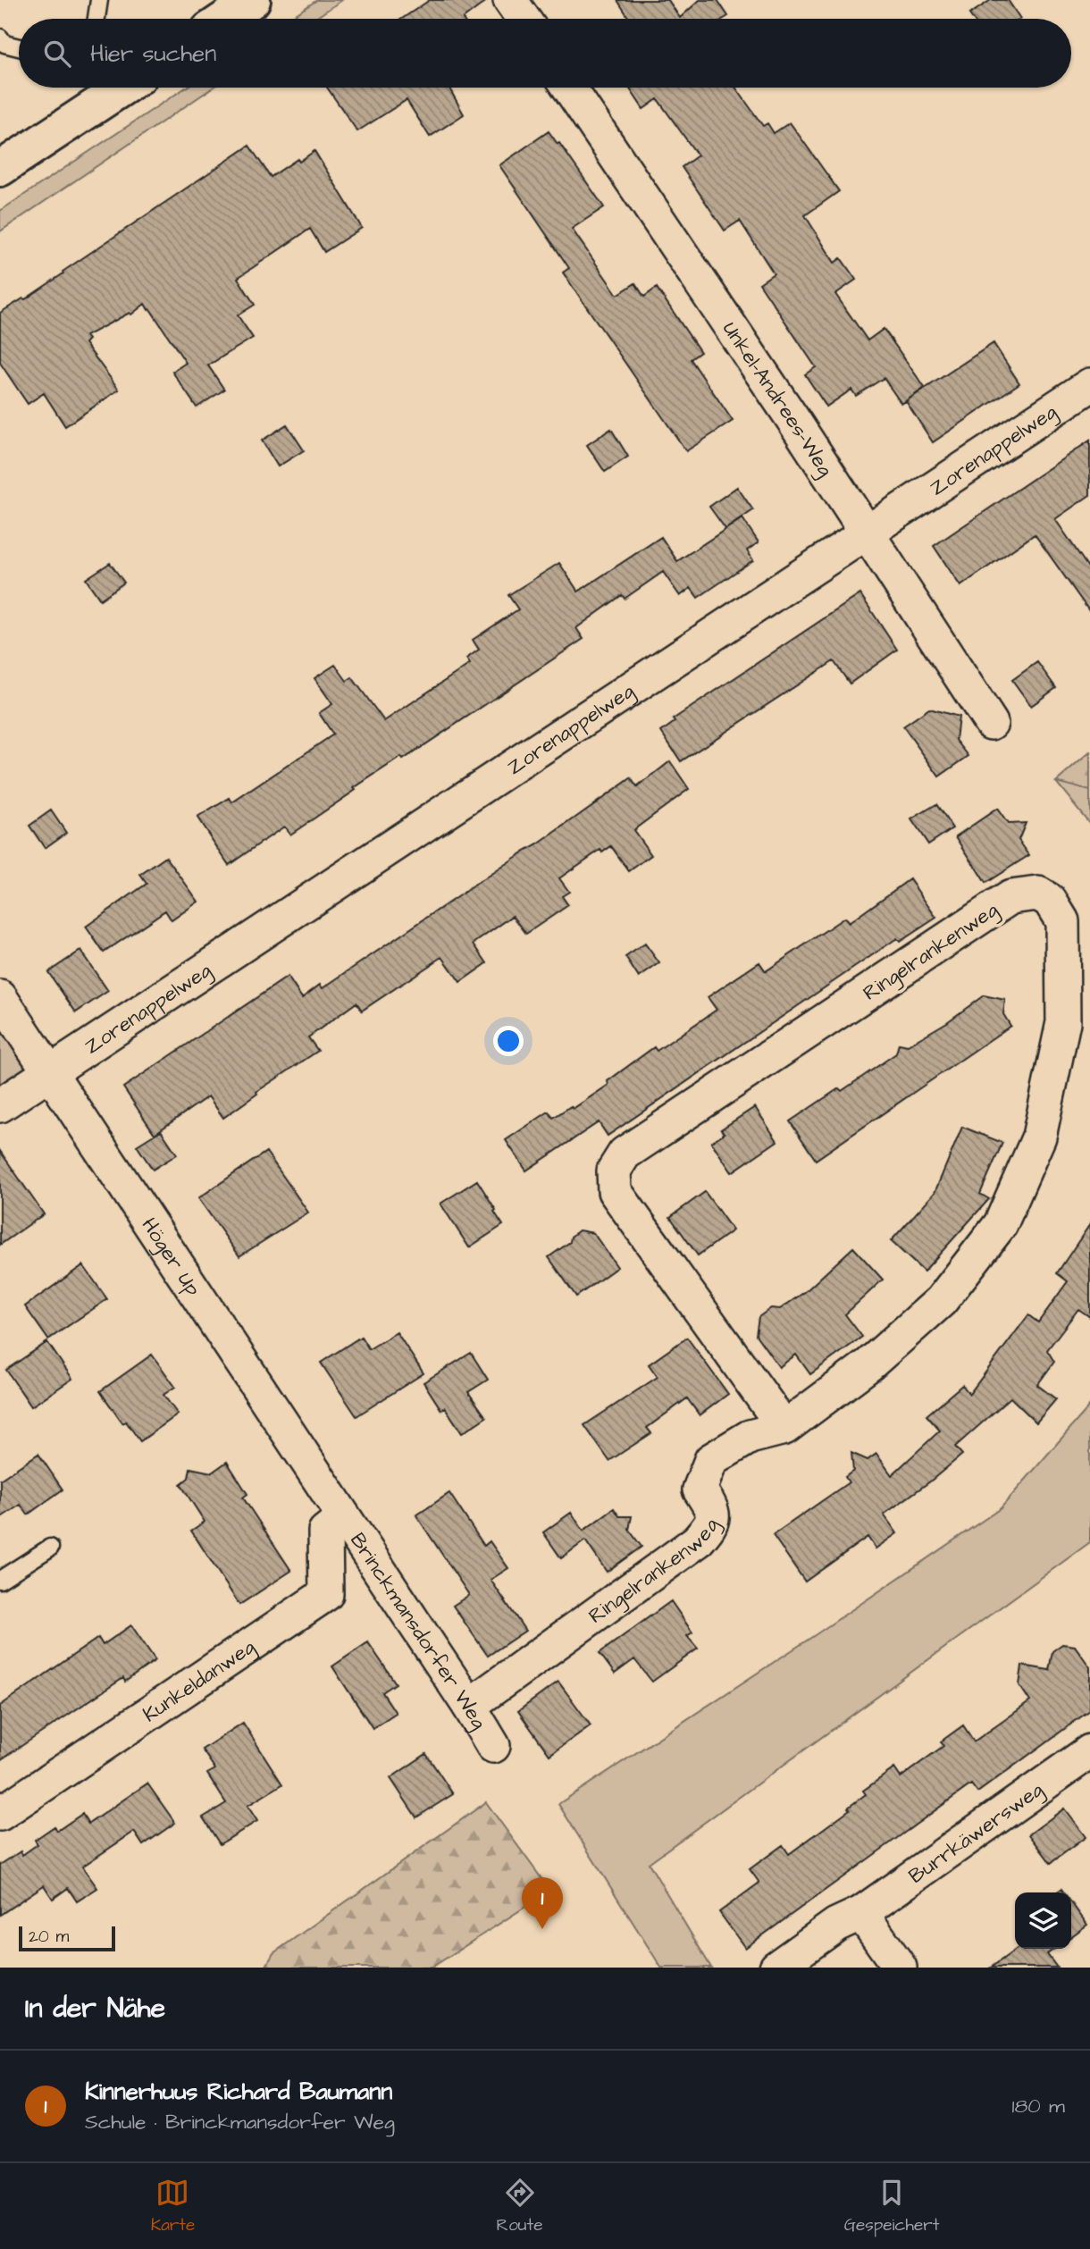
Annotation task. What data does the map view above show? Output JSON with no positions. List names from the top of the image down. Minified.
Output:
{"streets":{"street":["Unkel-Andrees-Weg","Zorenappelweg","Ringelrankenweg","Höger Up","Brinckmansdorfer Weg","Kunkeldanweg","Burrkäwersweg"]},"crossings":[["Unkel-Andrees-Weg","Zorenappelweg"],["Zorenappelweg","Höger Up"],["Ringelrankenweg","Brinckmansdorfer Weg"],["Höger Up","Brinckmansdorfer Weg"],["Höger Up","Kunkeldanweg"],["Brinckmansdorfer Weg","Kunkeldanweg"]],"scale_bar":"20 m","page":{"search":"Hier suchen","pins":"1","scale":"20 m","heading":"In der Nähe","list":[{"mark":"1","name":"Kinnerhuus Richard Baumann","note":"Schule · Brinckmansdorfer Weg","value":"180 m"}],"nav":["Karte","Route","Gespeichert"]}}
